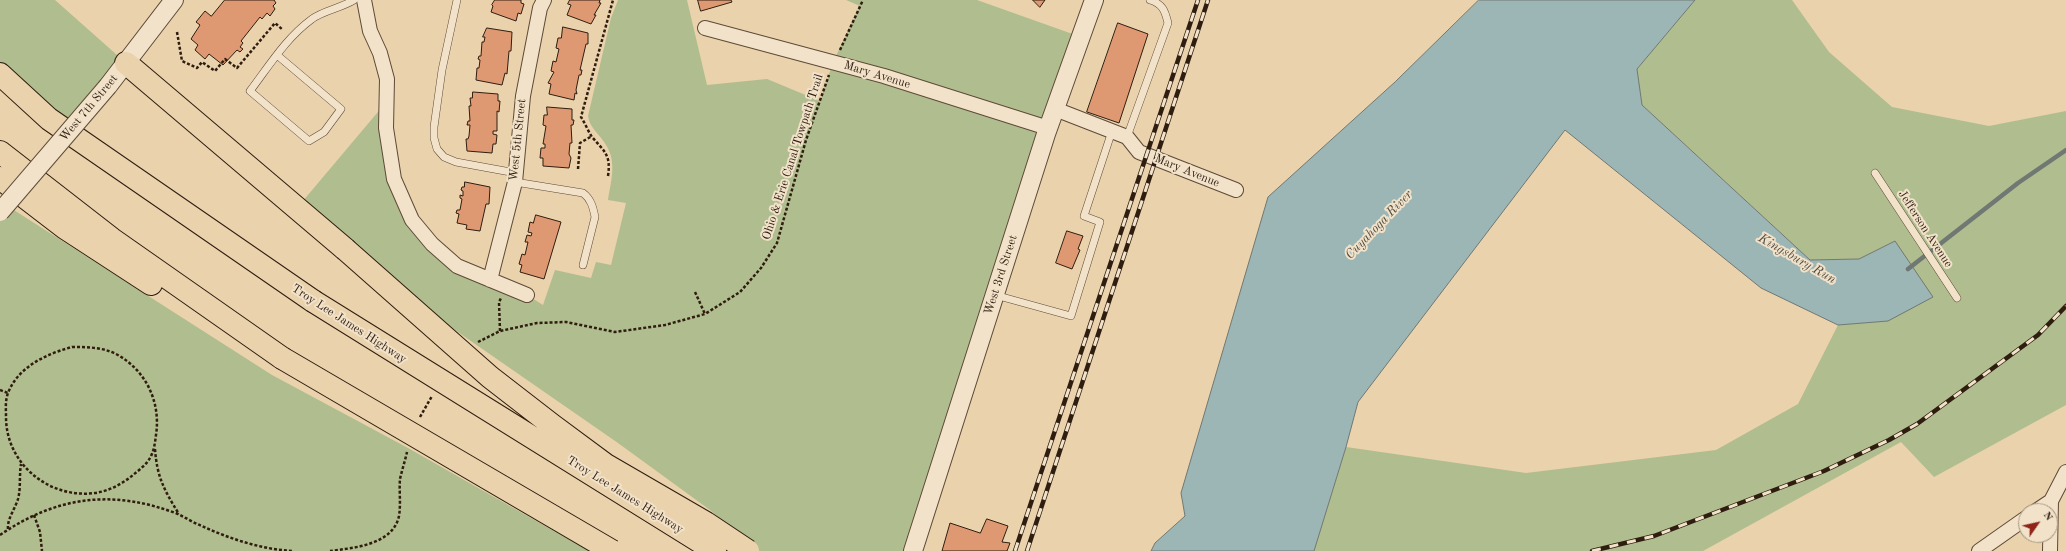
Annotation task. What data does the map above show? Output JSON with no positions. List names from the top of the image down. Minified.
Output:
{"streets":{"highway":["Troy Lee James Highway"],"street":["Mary Avenue","West 7th Street","West 5th Street","West 3rd Street"],"lane":["Jefferson Avenue"],"path":["Ohio & Erie Canal Towpath Trail"]},"crossings":[["Mary Avenue","Ohio & Erie Canal Towpath Trail"],["Mary Avenue","West 3rd Street"]],"water":["Cuyahoga River","Kingsbury Run"],"north":"top right"}
